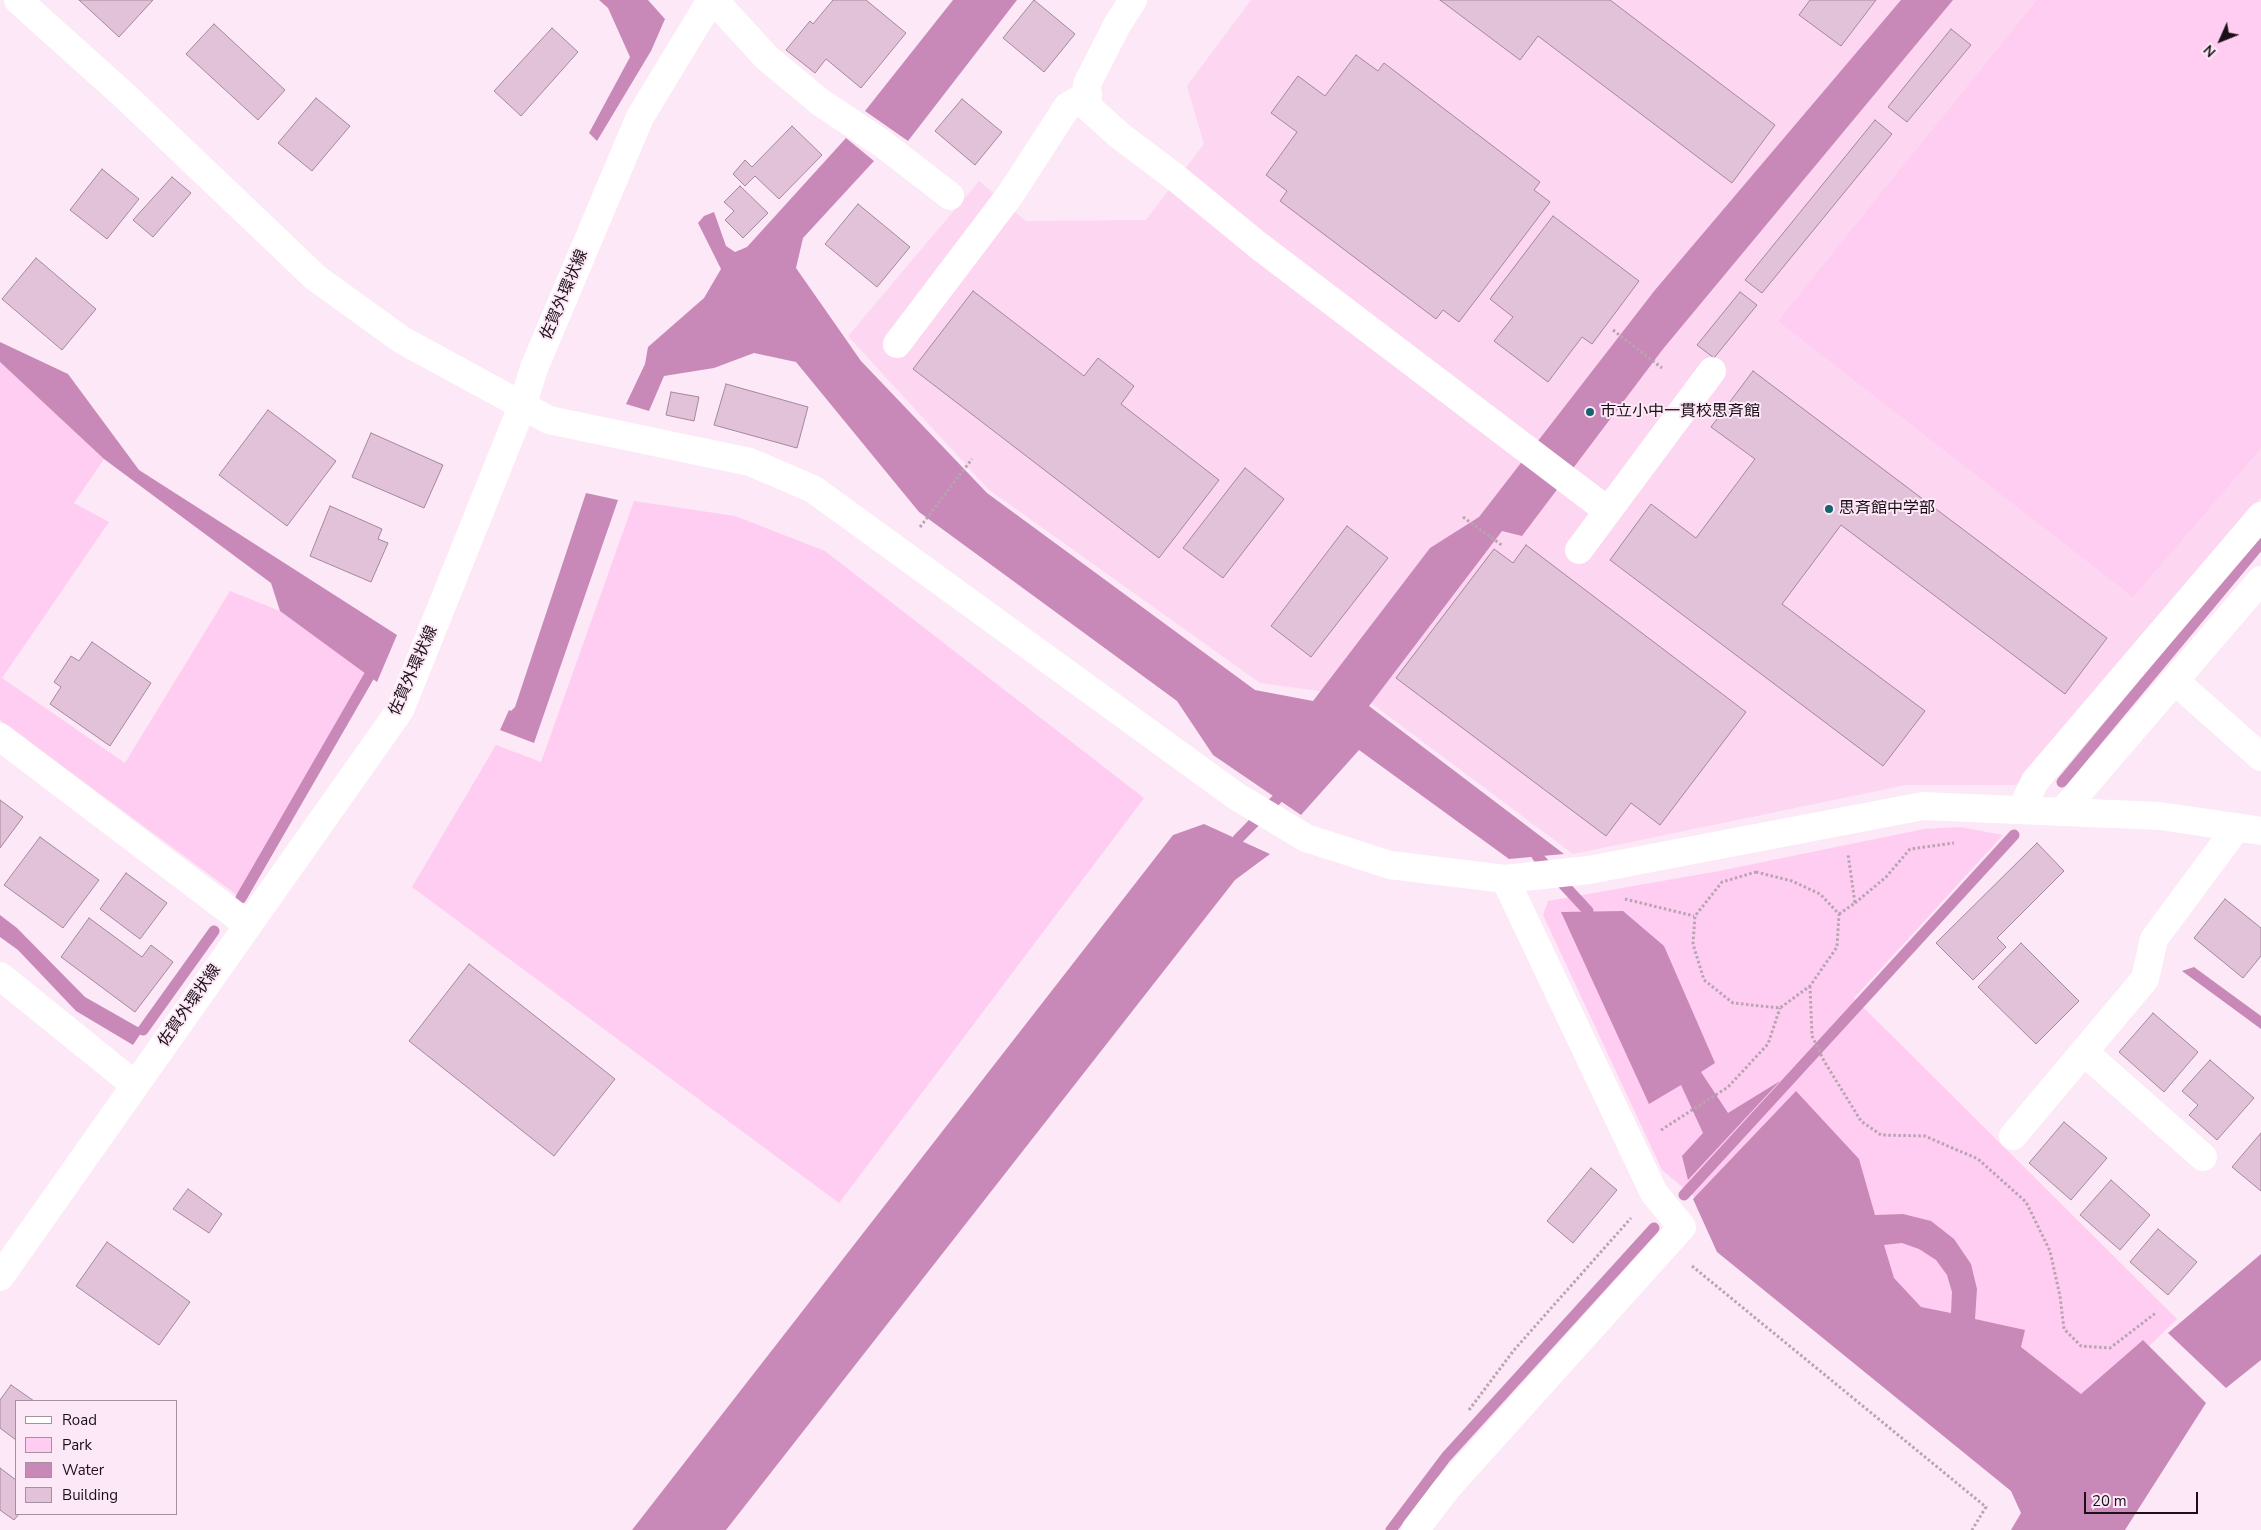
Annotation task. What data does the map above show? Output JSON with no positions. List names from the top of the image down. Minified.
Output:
{"streets":{"street":["佐賀外環状線"]},"places":["市立小中一貫校思斉館","思斉館中学部"],"legend":["Road","Park","Water","Building"],"scale_bar":"20 m","north":"bottom left"}
